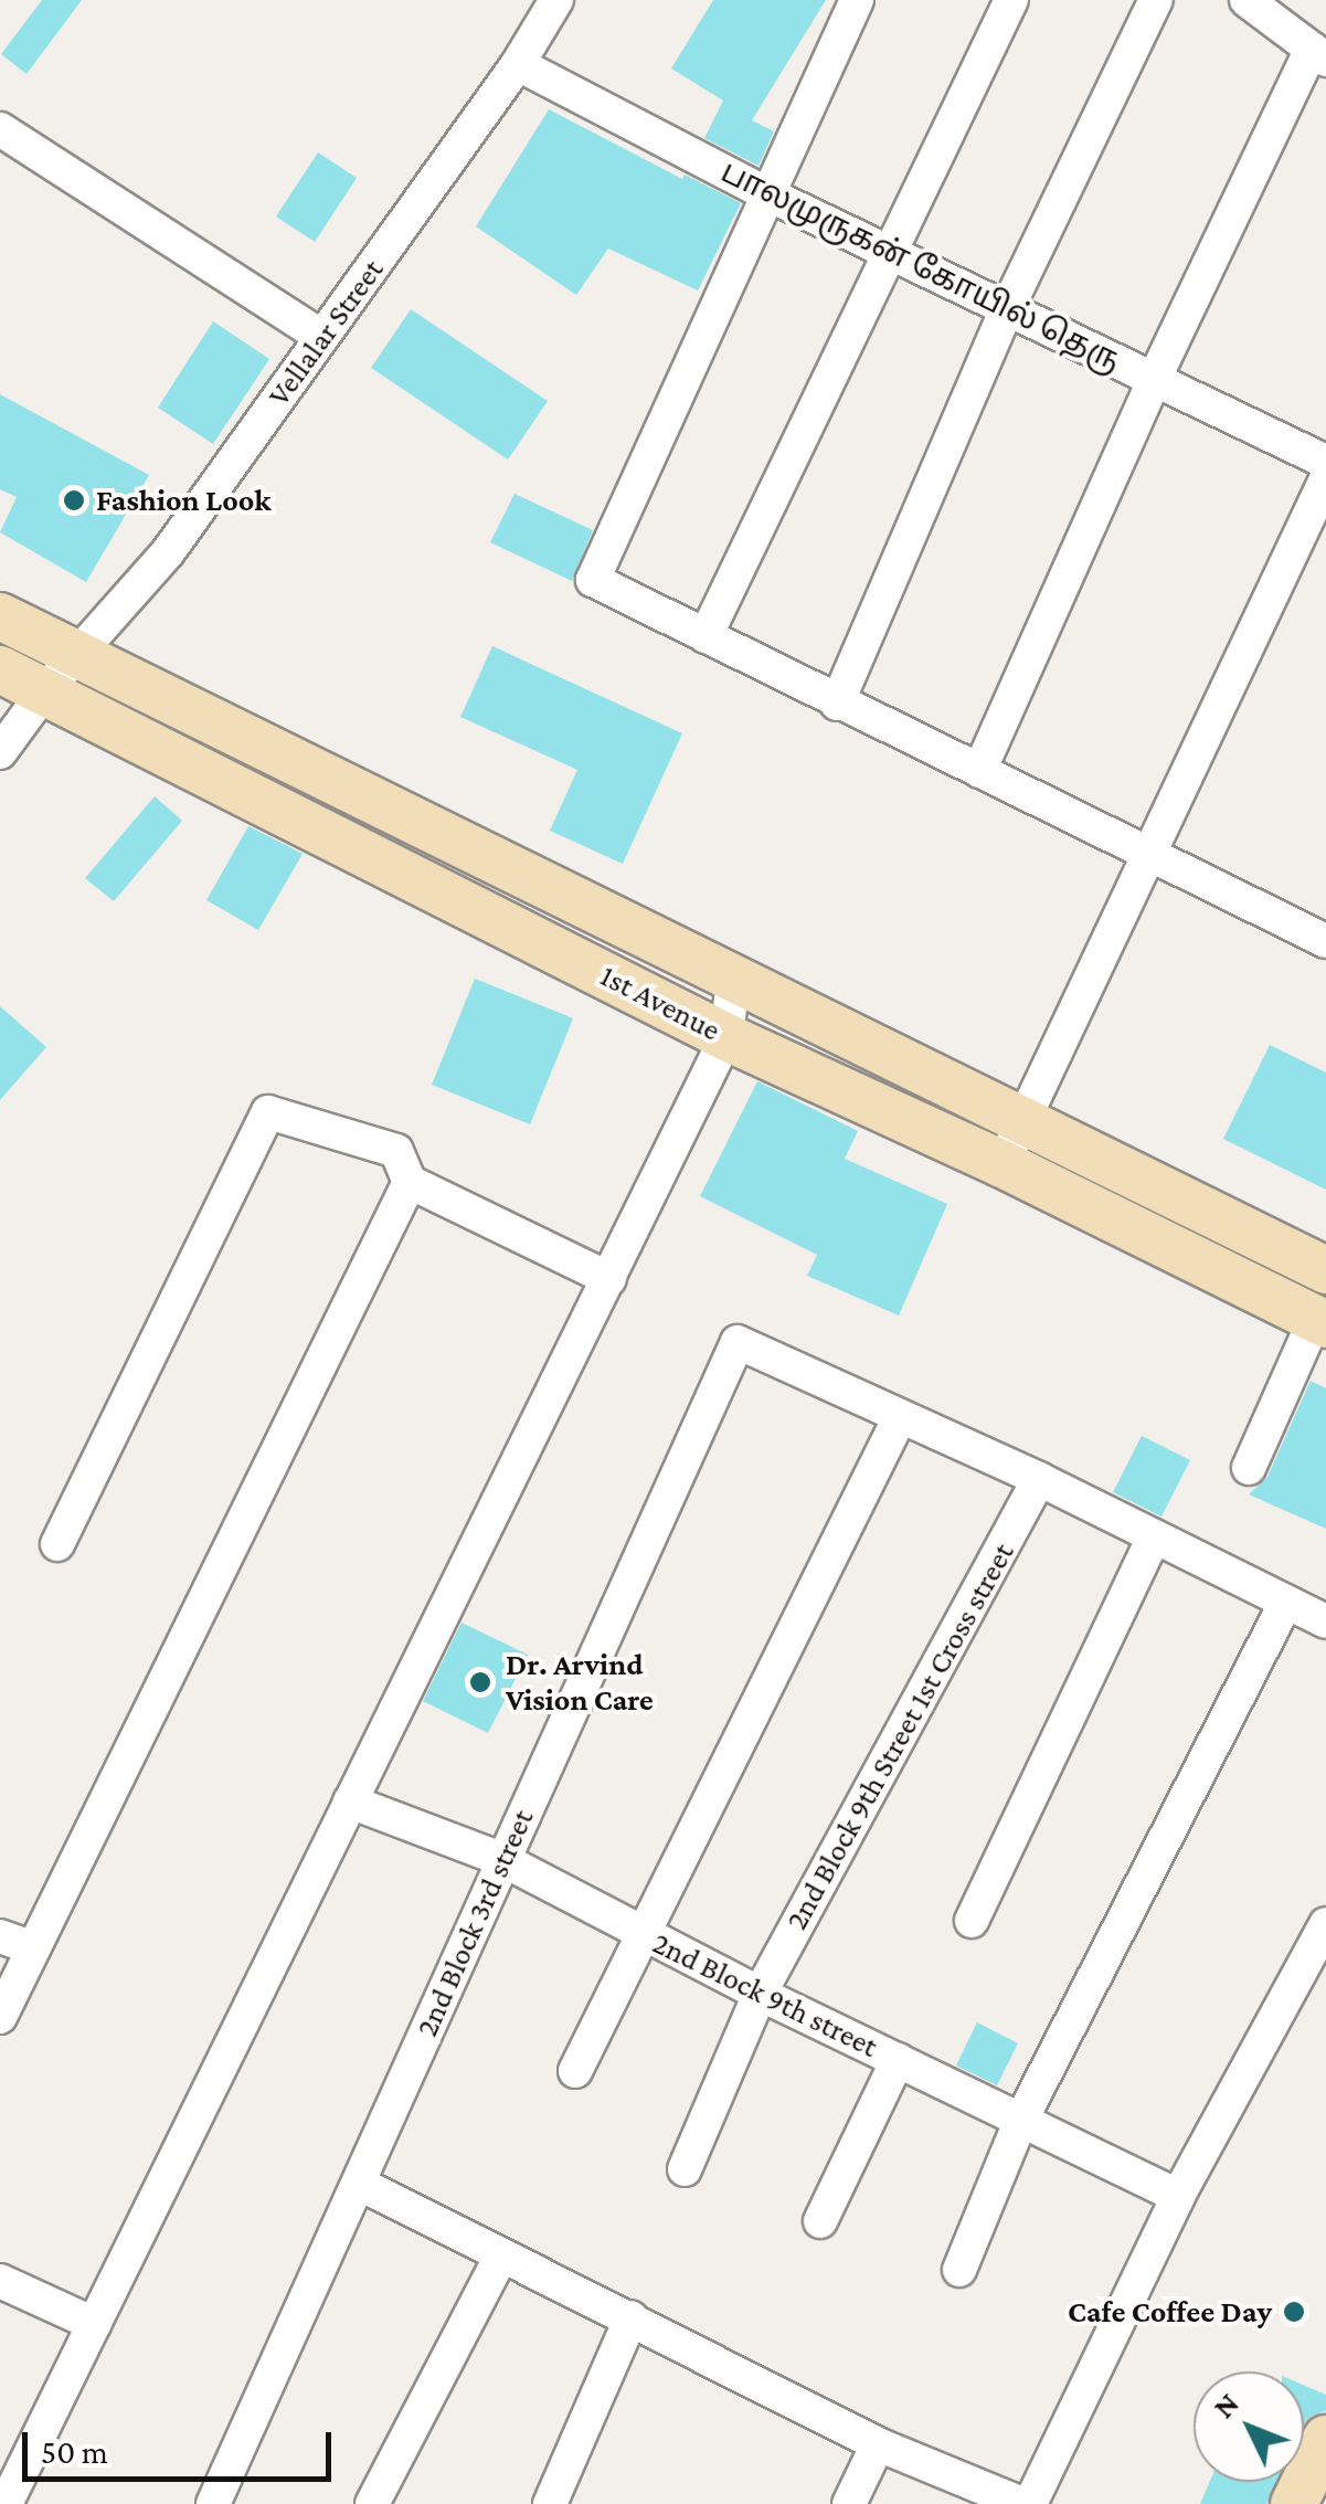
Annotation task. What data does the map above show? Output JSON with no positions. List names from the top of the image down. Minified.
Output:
{"streets":{"main road":["1st Avenue"],"street":["பாலமுருகன் கோயில் தெரு","Vellalar Street","2nd Block 9th Street 1st Cross street","2nd Block 3rd street","2nd Block 9th street"]},"crossings":[["பாலமுருகன் கோயில் தெரு","Vellalar Street"],["Vellalar Street","1st Avenue"],["2nd Block 9th Street 1st Cross street","2nd Block 9th street"],["2nd Block 3rd street","2nd Block 9th street"]],"places":["Fashion Look","Dr. Arvind Vision Care","Cafe Coffee Day"],"scale_bar":"50 m","north":"top left"}
